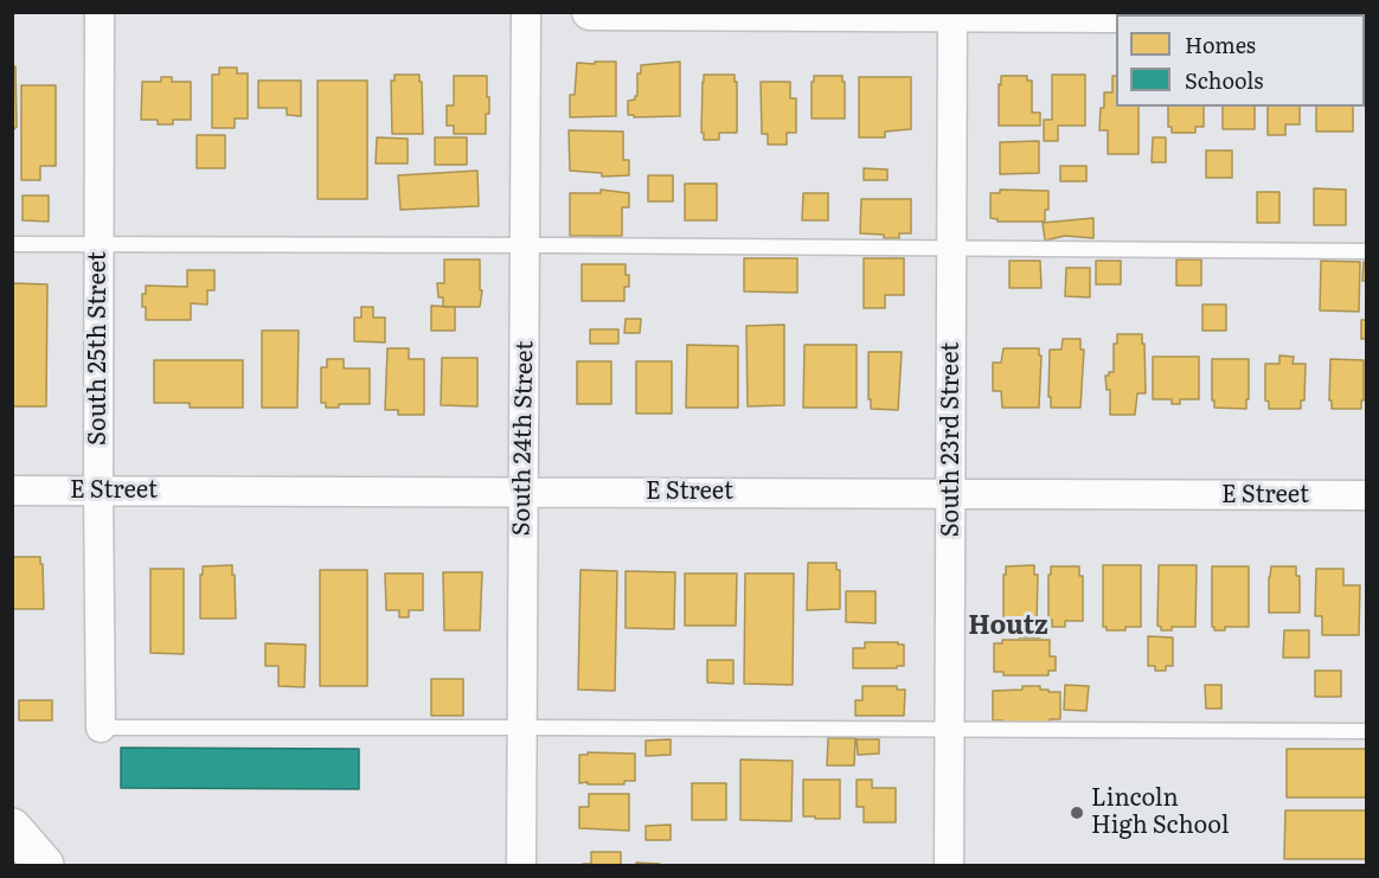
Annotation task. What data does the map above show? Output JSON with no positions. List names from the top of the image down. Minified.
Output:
{"streets":{"street":["South 25th Street","South 24th Street","South 23rd Street","E Street"]},"crossings":[["South 25th Street","E Street"],["South 24th Street","E Street"],["South 23rd Street","E Street"]],"districts":["Houtz"],"places":["Lincoln High School"],"legend":["Homes","Schools"]}
